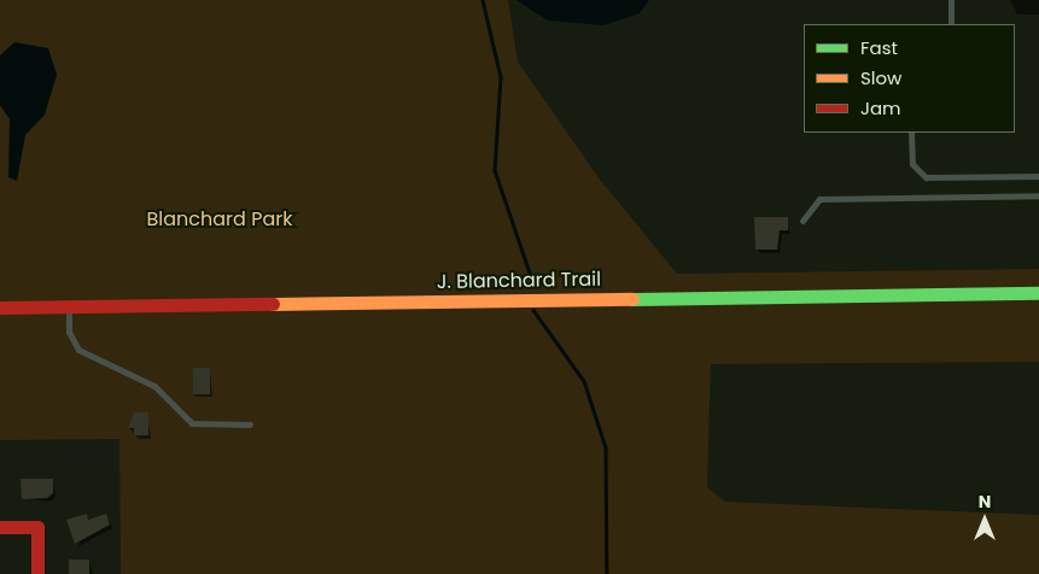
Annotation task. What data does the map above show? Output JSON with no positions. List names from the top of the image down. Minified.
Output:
{"streets":{"street":["J. Blanchard Trail"]},"parks":["Blanchard Park"],"legend":["Fast","Slow","Jam"],"north":"top"}
